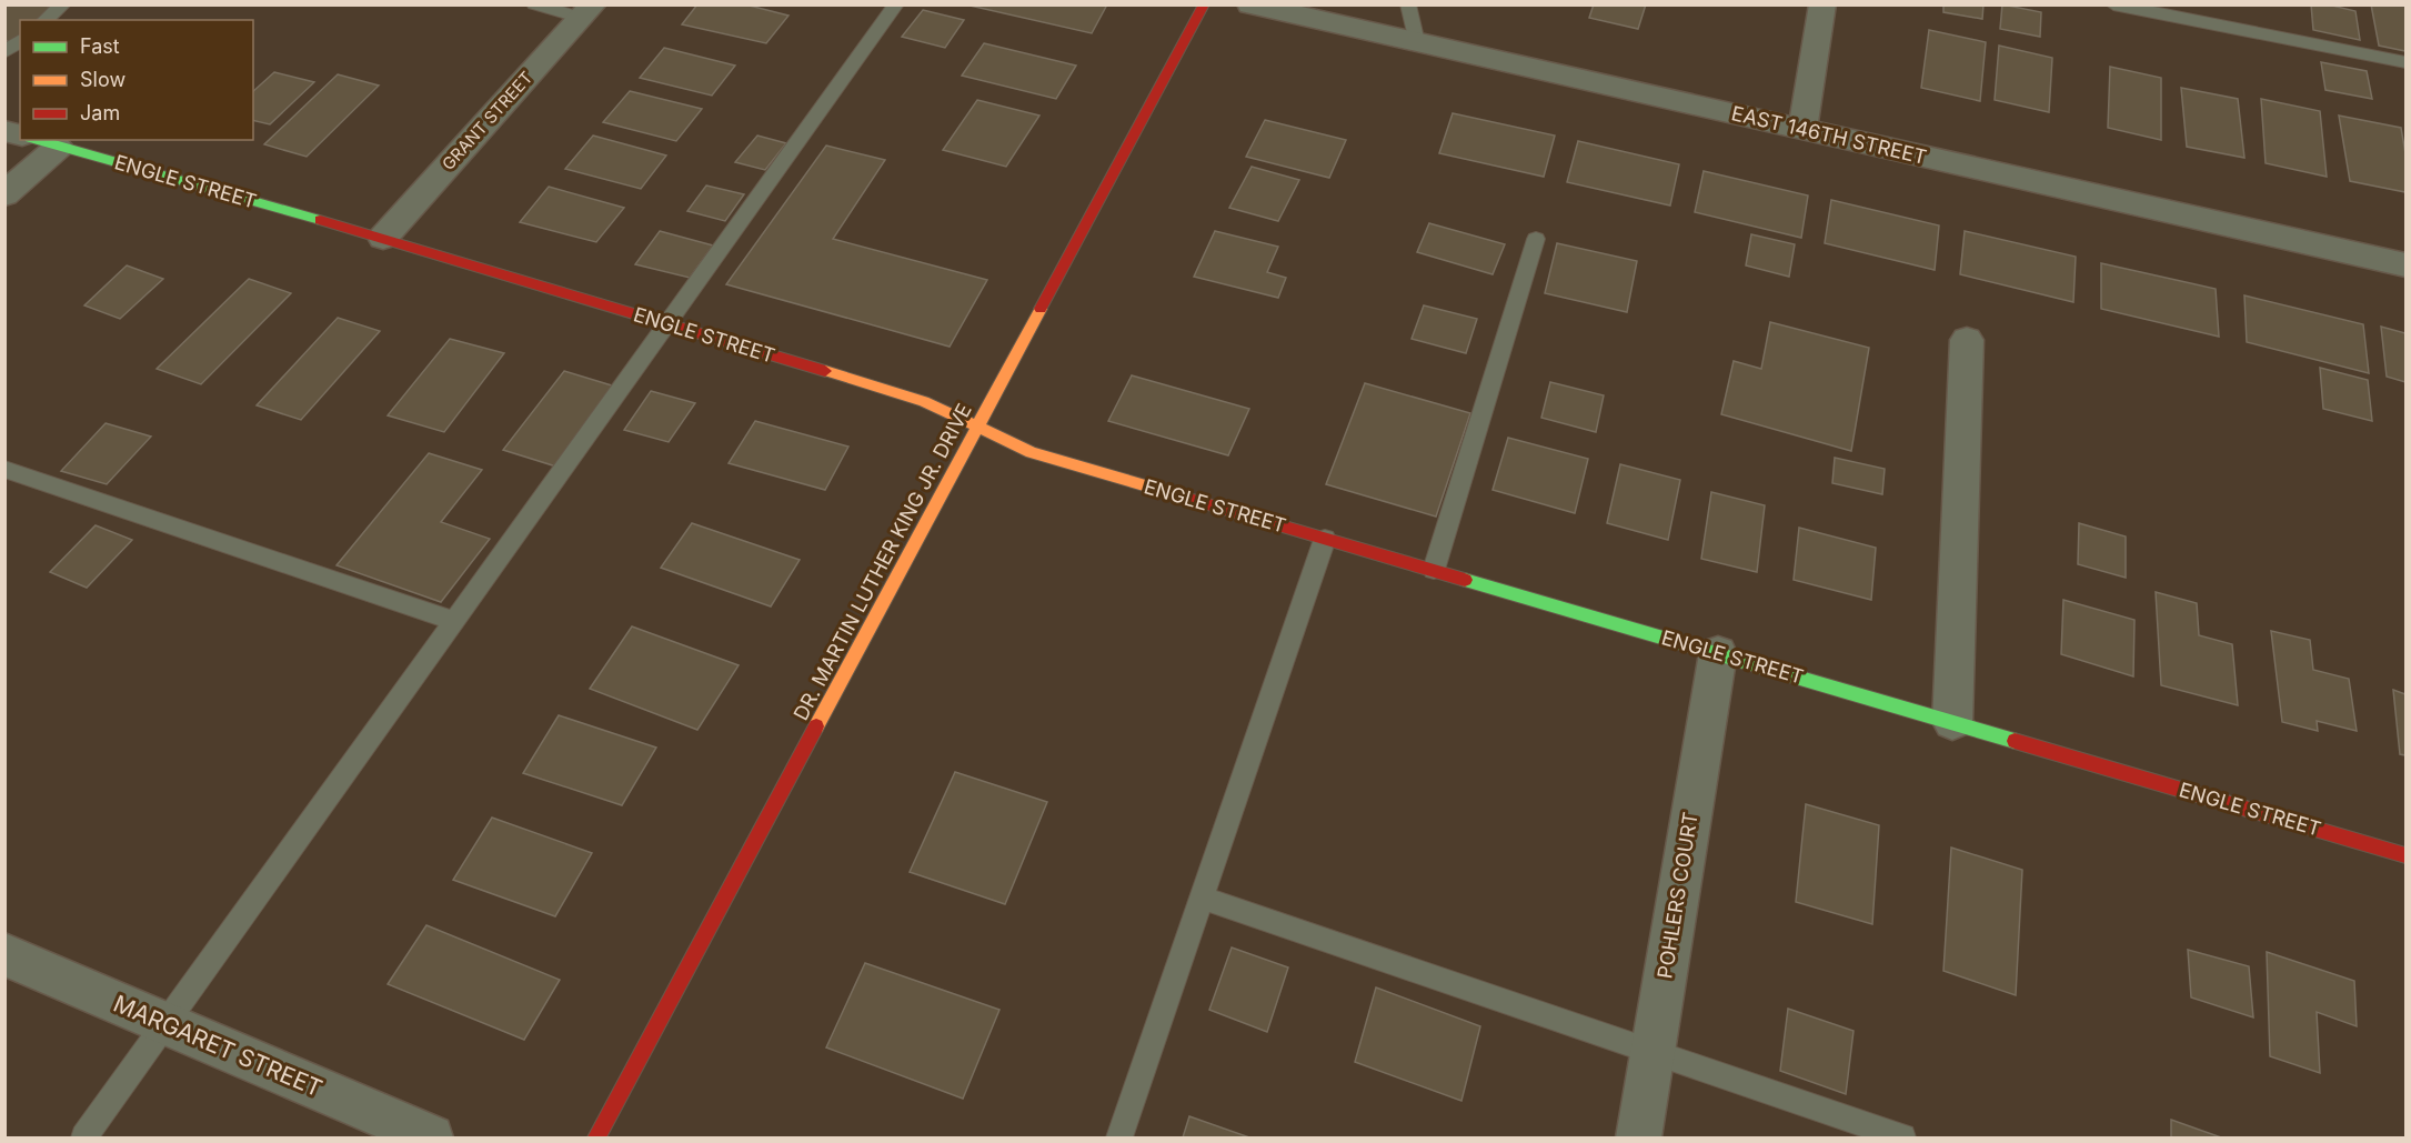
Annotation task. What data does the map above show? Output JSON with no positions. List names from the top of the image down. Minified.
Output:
{"streets":{"street":["GRANT STREET","EAST 146TH STREET","ENGLE STREET","DR. MARTIN LUTHER KING JR. DRIVE","POHLERS COURT","MARGARET STREET"]},"crossings":[["GRANT STREET","ENGLE STREET"],["ENGLE STREET","DR. MARTIN LUTHER KING JR. DRIVE"],["ENGLE STREET","POHLERS COURT"]],"legend":["Fast","Slow","Jam"]}
